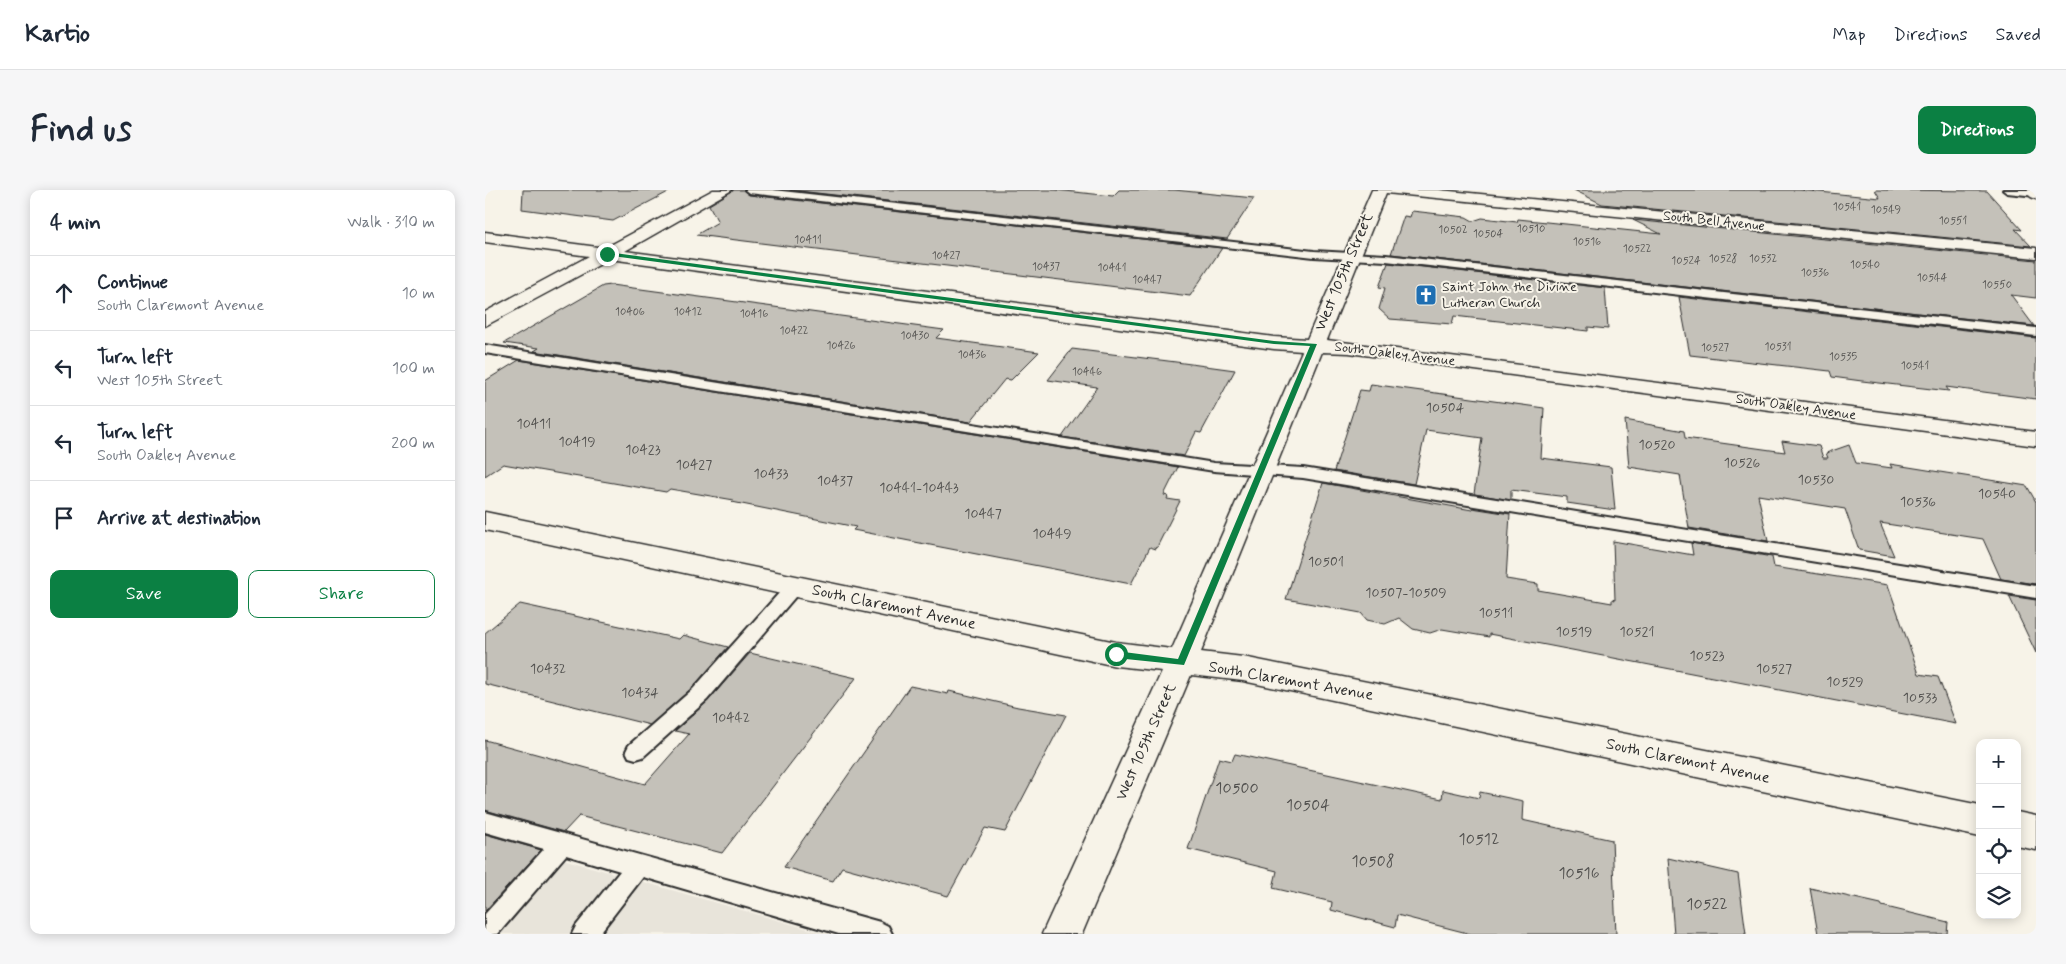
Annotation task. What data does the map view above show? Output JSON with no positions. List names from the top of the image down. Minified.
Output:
{"streets":{"street":["South Bell Avenue","West 105th Street","South Oakley Avenue","South Claremont Avenue"]},"crossings":[["West 105th Street","South Oakley Avenue"],["West 105th Street","South Claremont Avenue"]],"places":{"church":["Saint John the Divine Lutheran Church"]},"house_numbers":["10541","10549","10551","10510","10502","10504","10411","10516","10522","10427","10528","10532","10524","10540","10437","10441","10536","10544","10447","10550","10406","10412","10416","10422","10430","10426","10531","10527","10436","10535","10541","10446","10504","10411","10419","10520","10423","10526","10427","10433","10530","10437","10441-10443","10540","10536","10447","10449","10501","10507-10509","10511","10519","10521","10523","10432","10527","10529","10434","10533","10442","10500","10504","10512","10508","10516","10522"],"page":{"header":"Kartio","nav":["Map","Directions","Saved"],"buttons":["Directions",["Save","Share"]],"title":"Find us","heading":["4 min","Walk · 310 m"],"list":[["Continue","South Claremont Avenue","10 m"],["Turn left","West 105th Street","100 m"],["Turn left","South Oakley Avenue","200 m"],"Arrive at destination"],"map_buttons":["+","−"]}}
